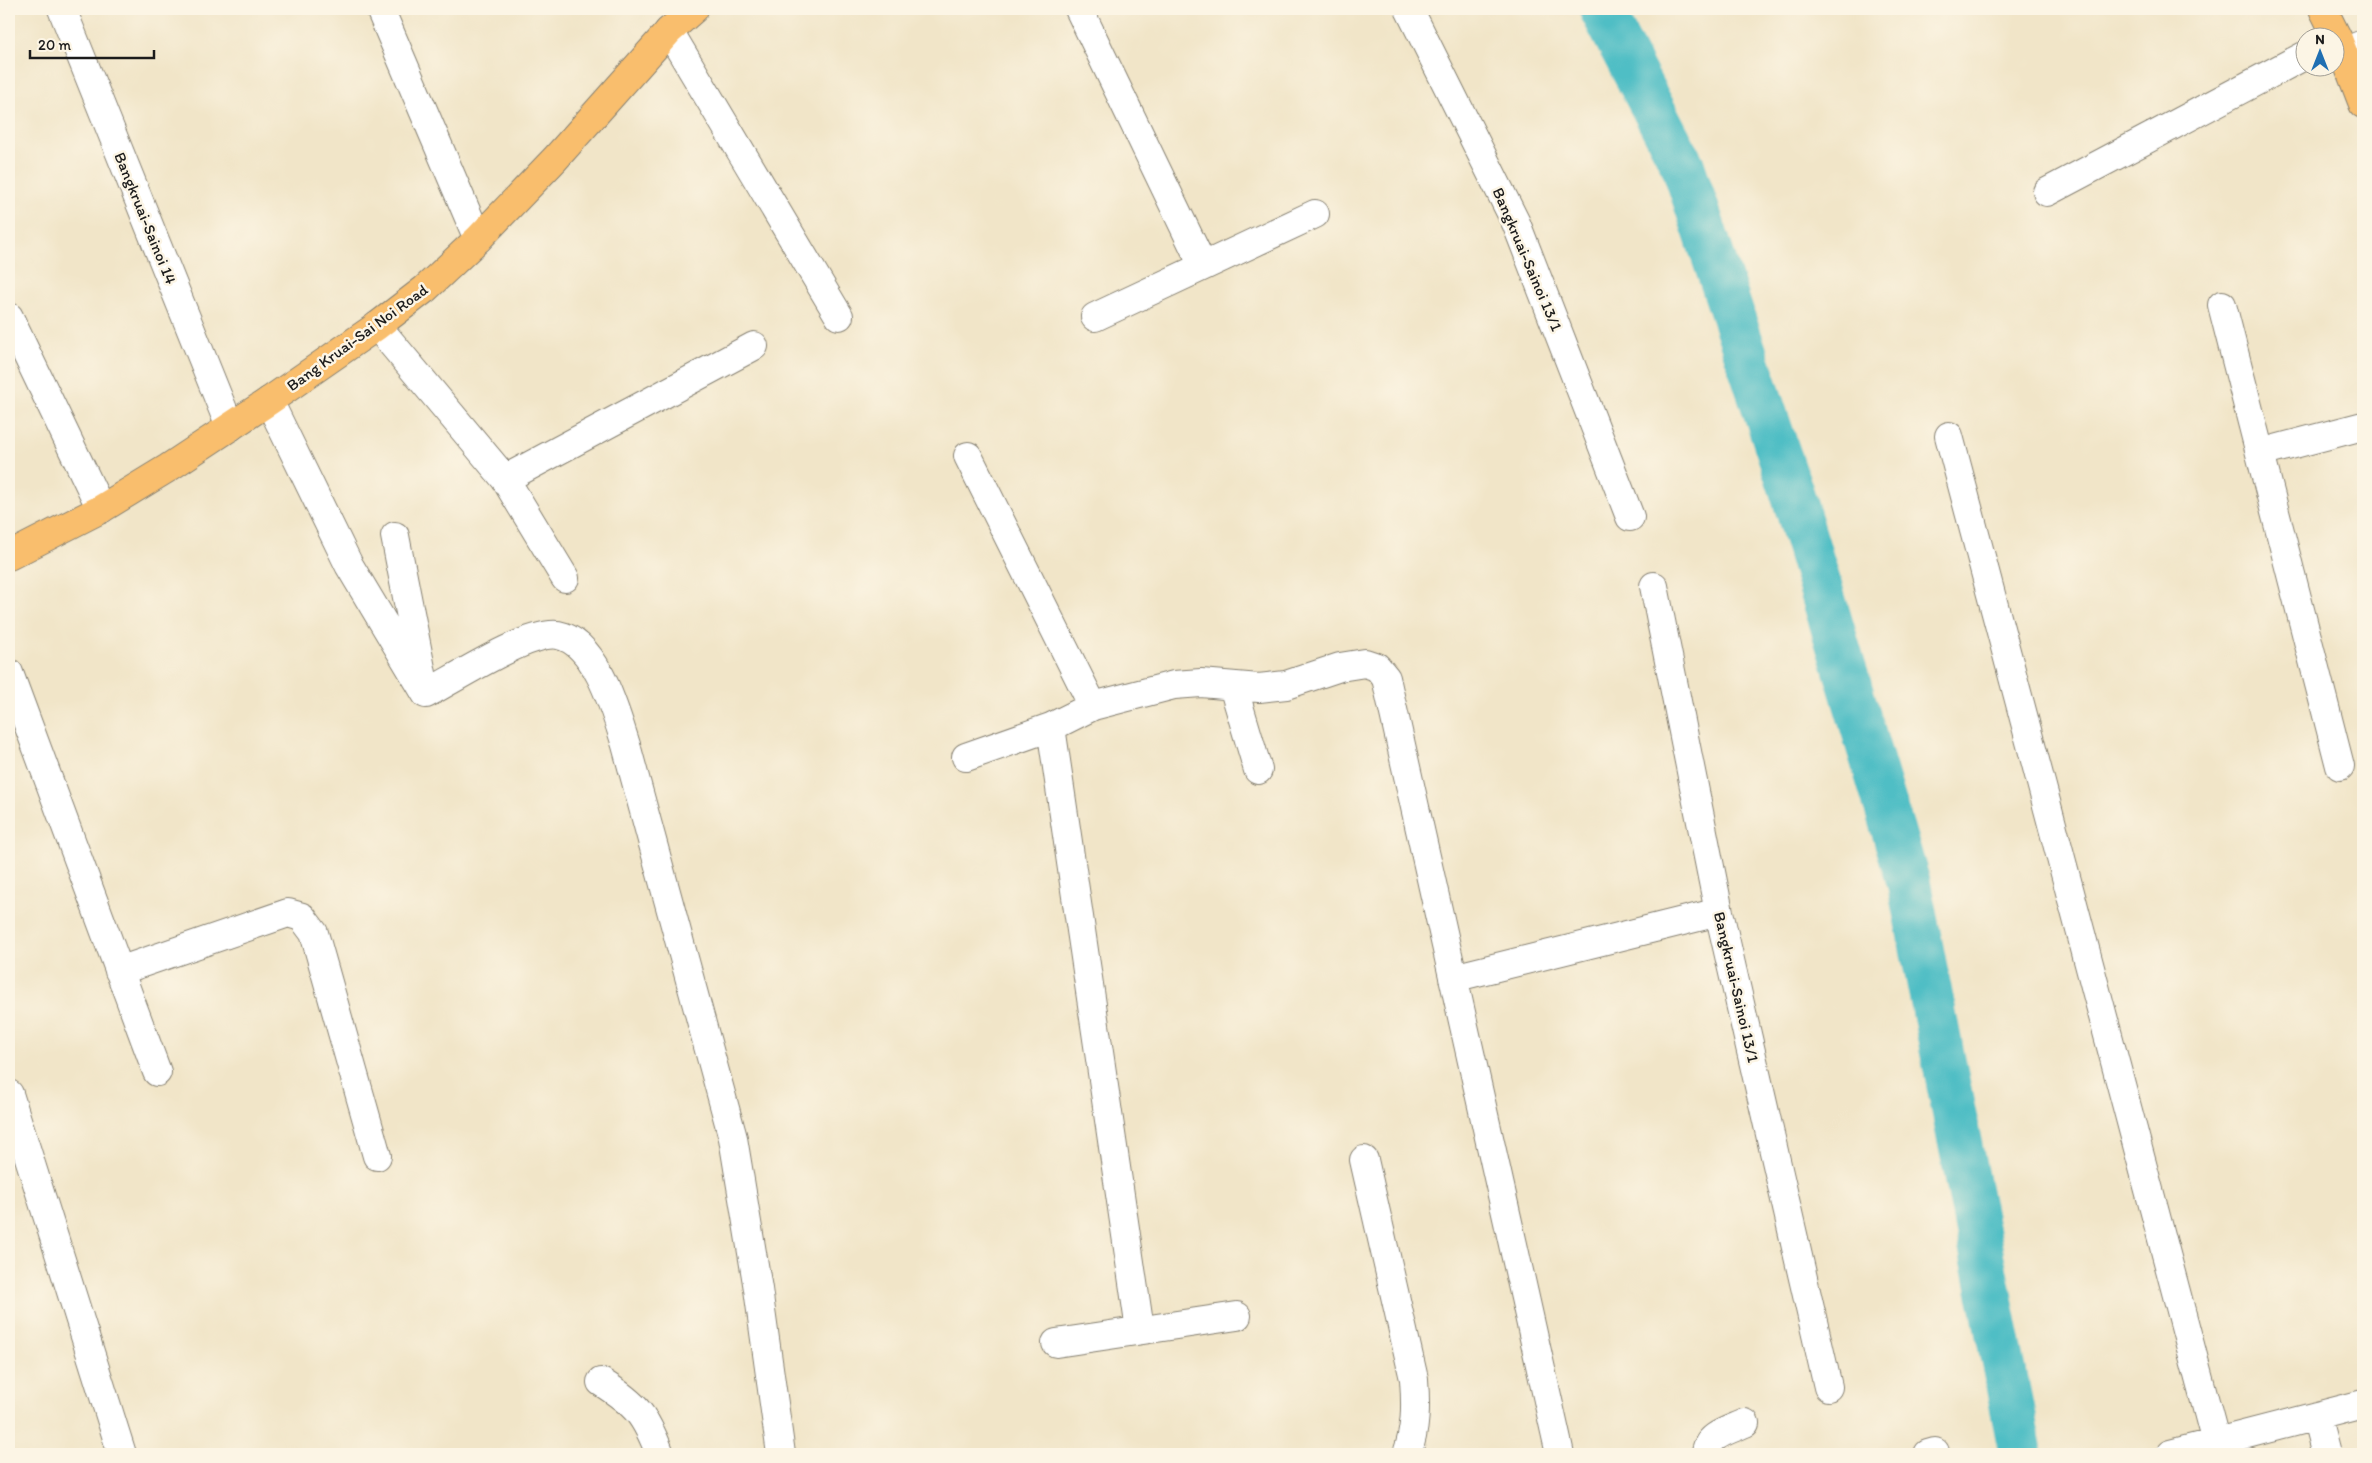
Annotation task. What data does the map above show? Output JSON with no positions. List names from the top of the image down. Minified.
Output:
{"streets":{"main road":["Bang Kruai-Sai Noi Road"],"street":["Bangkruai-Sainoi 14","Bangkruai-Sainoi 13/1"]},"crossings":[["Bangkruai-Sainoi 14","Bang Kruai-Sai Noi Road"]],"scale_bar":"20 m","north":"top"}
